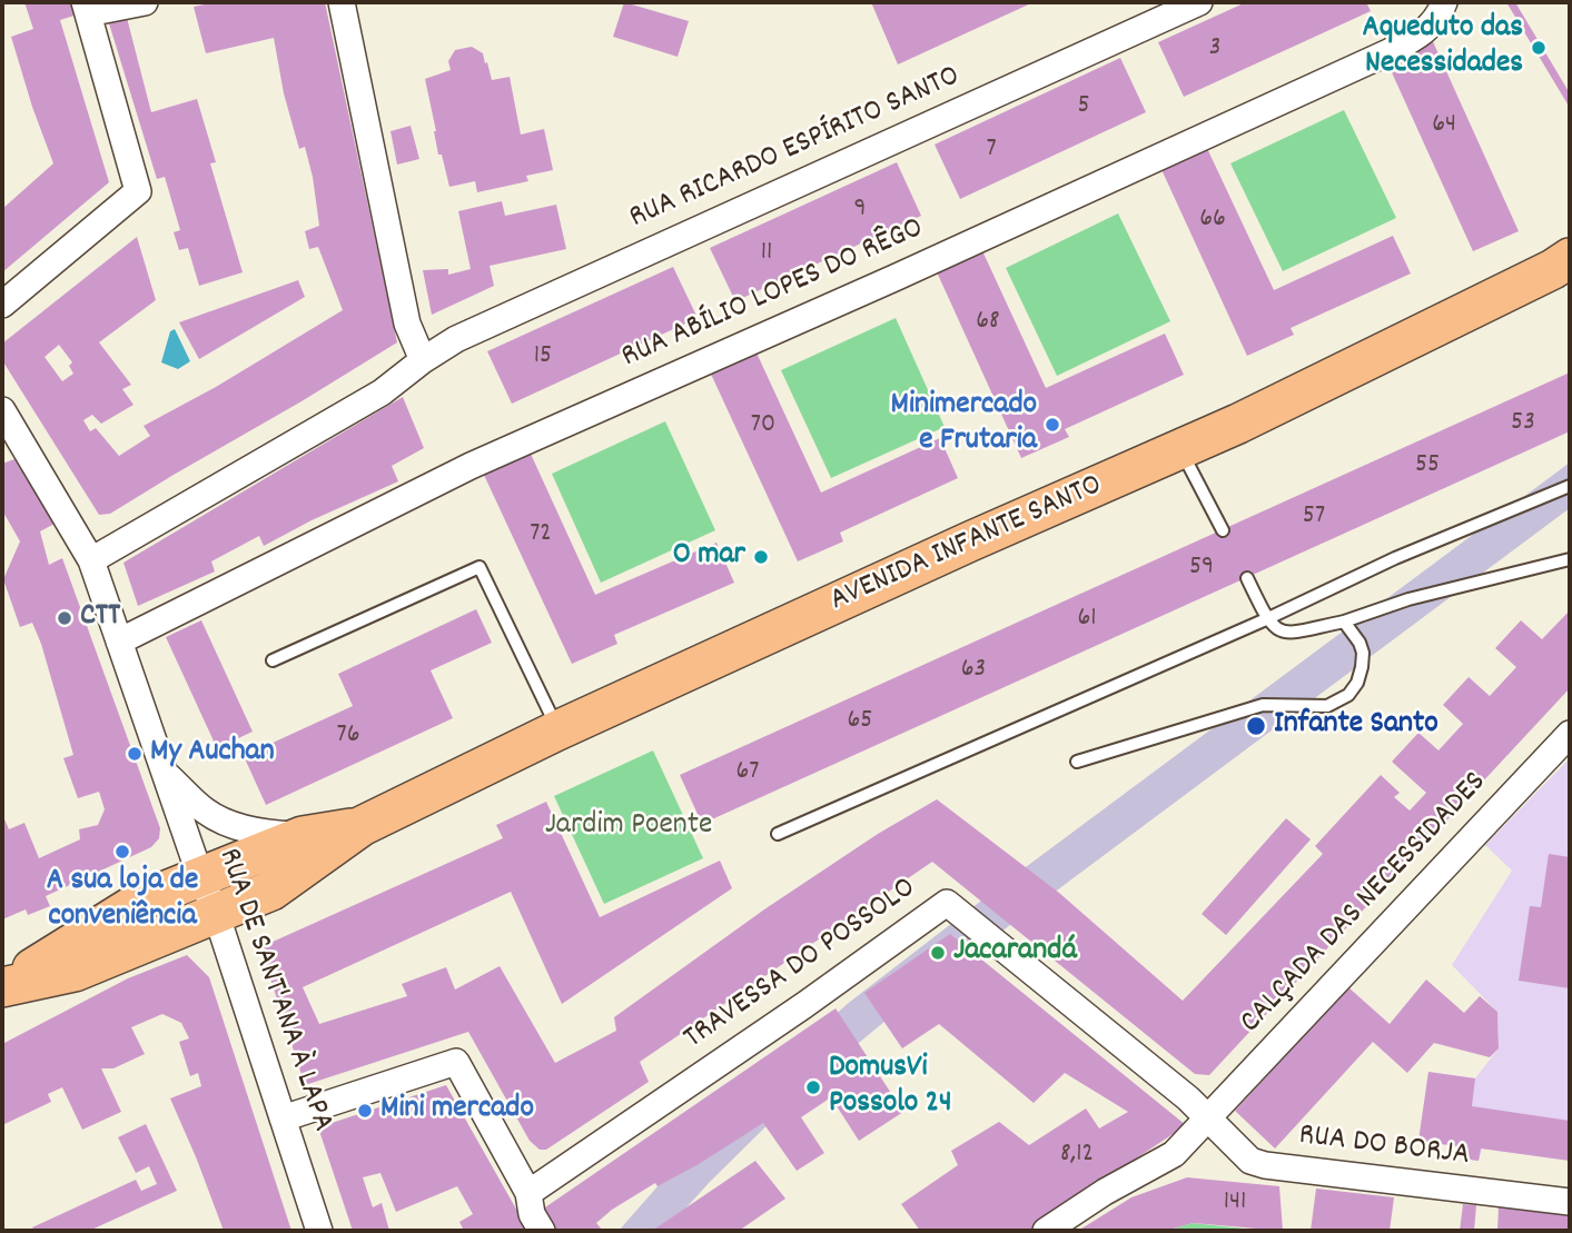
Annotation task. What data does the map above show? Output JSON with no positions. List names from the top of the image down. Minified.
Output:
{"streets":{"main road":["AVENIDA INFANTE SANTO"],"street":["RUA RICARDO ESPÍRITO SANTO","RUA ABÍLIO LOPES DO RÊGO","CALÇADA DAS NECESSIDADES","TRAVESSA DO POSSOLO","RUA DE SANT'ANA À LAPA","RUA DO BORJA"]},"crossings":[["RUA RICARDO ESPÍRITO SANTO","RUA DE SANT'ANA À LAPA"],["RUA ABÍLIO LOPES DO RÊGO","RUA DE SANT'ANA À LAPA"],["AVENIDA INFANTE SANTO","RUA DE SANT'ANA À LAPA"],["CALÇADA DAS NECESSIDADES","TRAVESSA DO POSSOLO"],["CALÇADA DAS NECESSIDADES","RUA DO BORJA"],["TRAVESSA DO POSSOLO","RUA DO BORJA"]],"parks":["Jardim Poente"],"places":["Aqueduto das Necessidades","Minimercado e Frutaria","O mar","CTT","Infante Santo","My Auchan","A sua loja de conveniência","Jacarandá","DomusVi Possolo 24","Mini mercado"],"house_numbers":["3","5","64","7","9","66","11","68","15","53","70","55","57","72","59","61","63","65","76","67","8,12","141"]}
